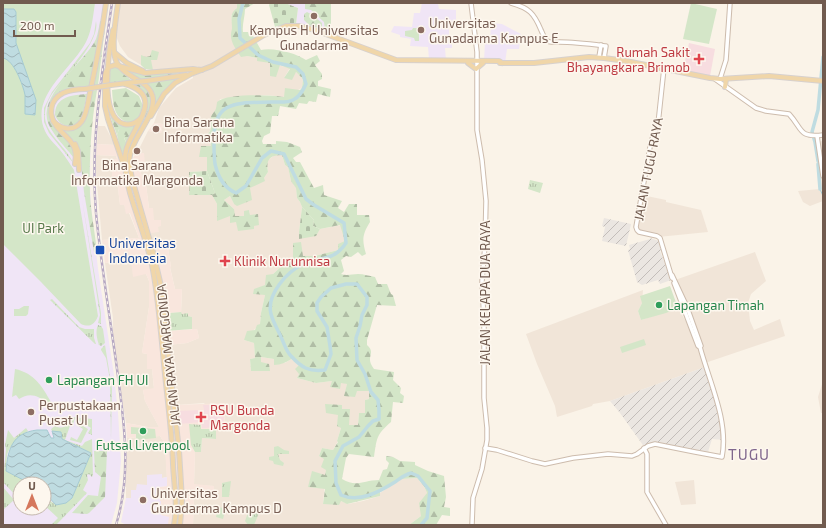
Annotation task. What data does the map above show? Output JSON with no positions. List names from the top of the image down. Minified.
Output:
{"streets":{"main road":["JALAN RAYA MARGONDA"],"street":["JALAN TUGU RAYA","JALAN KELAPA DUA RAYA"]},"districts":["TUGU"],"parks":["UI Park"],"places":{"other":["Kampus H Universitas Gunadarma","Universitas Gunadarma Kampus E","Bina Sarana Informatika","Bina Sarana Informatika Margonda","Lapangan Timah","Lapangan FH UI","Perpustakaan Pusat UI","Futsal Liverpool","Universitas Gunadarma Kampus D"],"health":["Rumah Sakit Bhayangkara Brimob","Klinik Nurunnisa","RSU Bunda Margonda"],"transit":["Universitas Indonesia"]},"scale_bar":"200 m","north":"top"}
